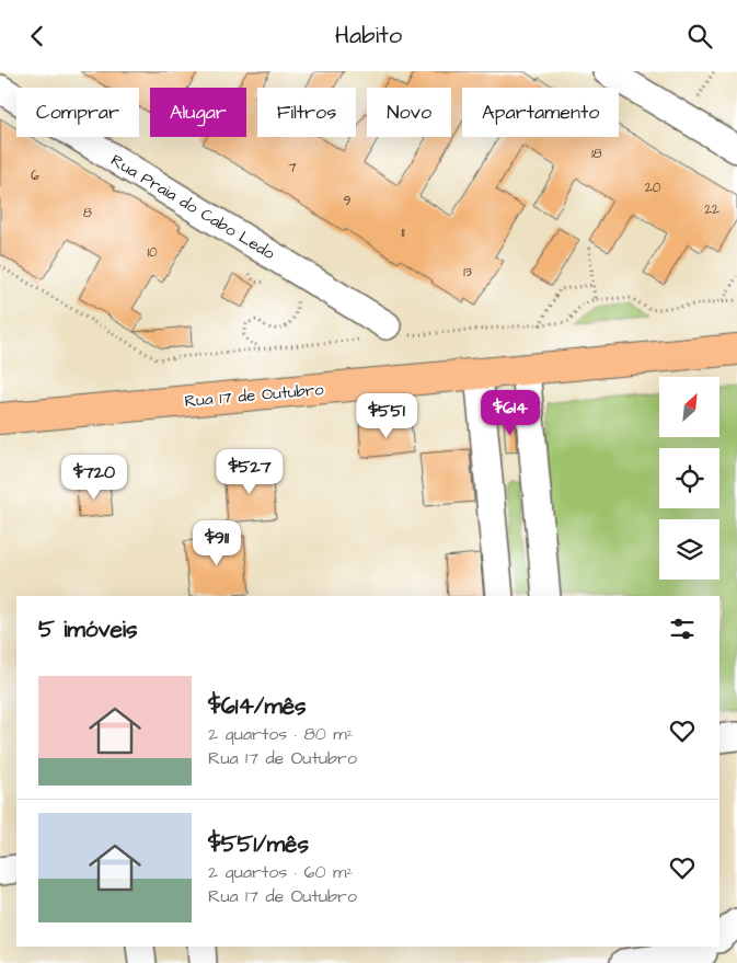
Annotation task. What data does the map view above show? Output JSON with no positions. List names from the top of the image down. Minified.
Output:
{"streets":{"main road":["Rua 17 de Outubro"],"street":["Rua Praia do Cabo Ledo"]},"house_numbers":["18","7","6","20","9","22","8","11","10","13"],"north":"top right","page":{"header":"Habito","chip":["Comprar","Alugar","Filtros","Novo","Apartamento"],"price":["$614","$551","$527","$720","$911"],"heading":"5 imóveis","list":[{"name":"$614/mês","note":"2 quartos · 80 m² · Rua 17 de Outubro"},{"name":"$551/mês","note":"2 quartos · 60 m² · Rua 17 de Outubro"}]}}
